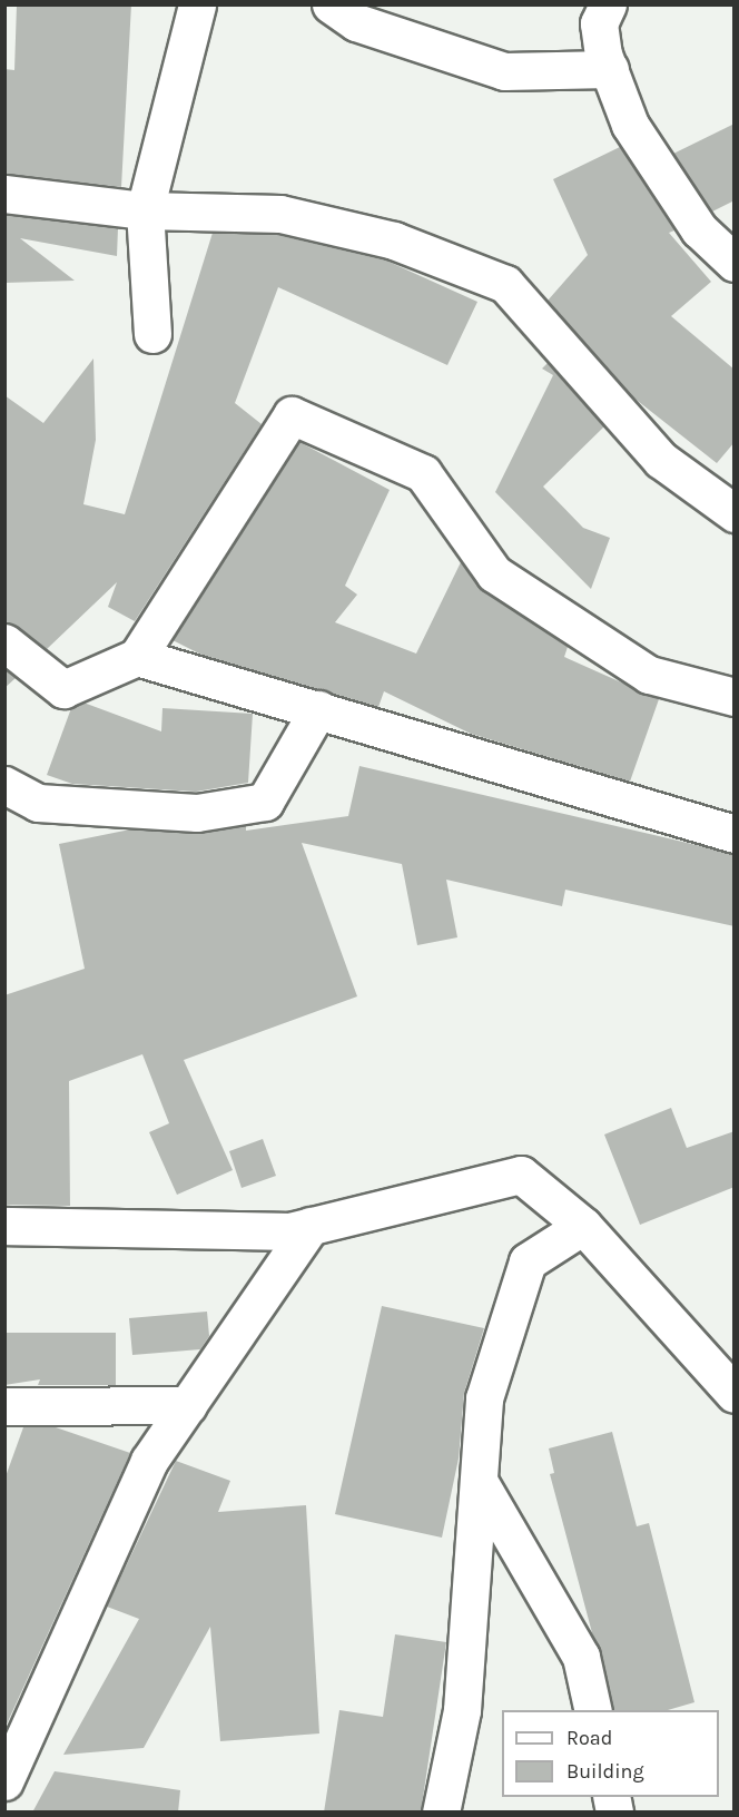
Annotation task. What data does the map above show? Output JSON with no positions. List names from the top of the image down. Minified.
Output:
{"legend":["Road","Building"]}
